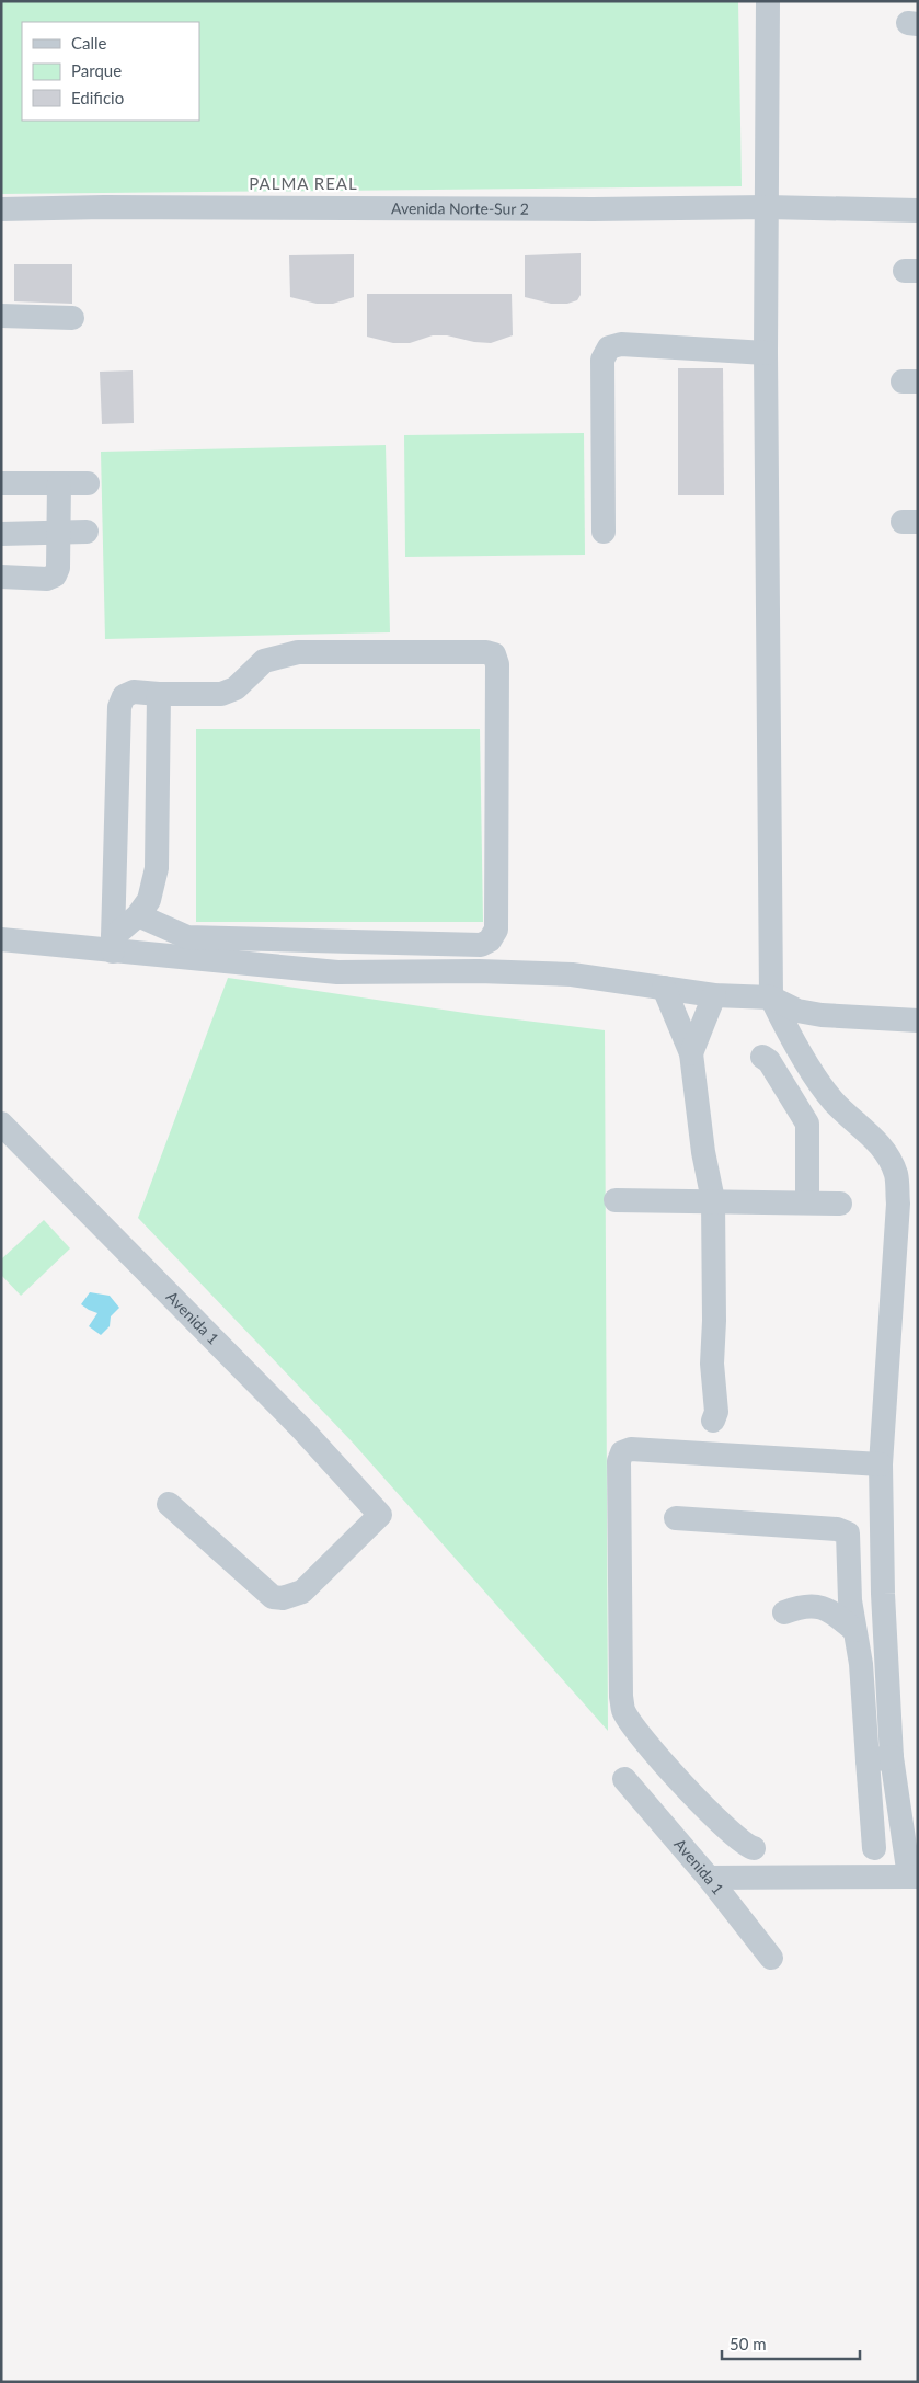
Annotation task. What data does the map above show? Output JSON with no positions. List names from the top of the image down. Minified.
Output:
{"streets":{"street":["Avenida Norte-Sur 2","Avenida 1"]},"districts":["PALMA REAL"],"legend":["Calle","Parque","Edificio"],"scale_bar":"50 m"}
